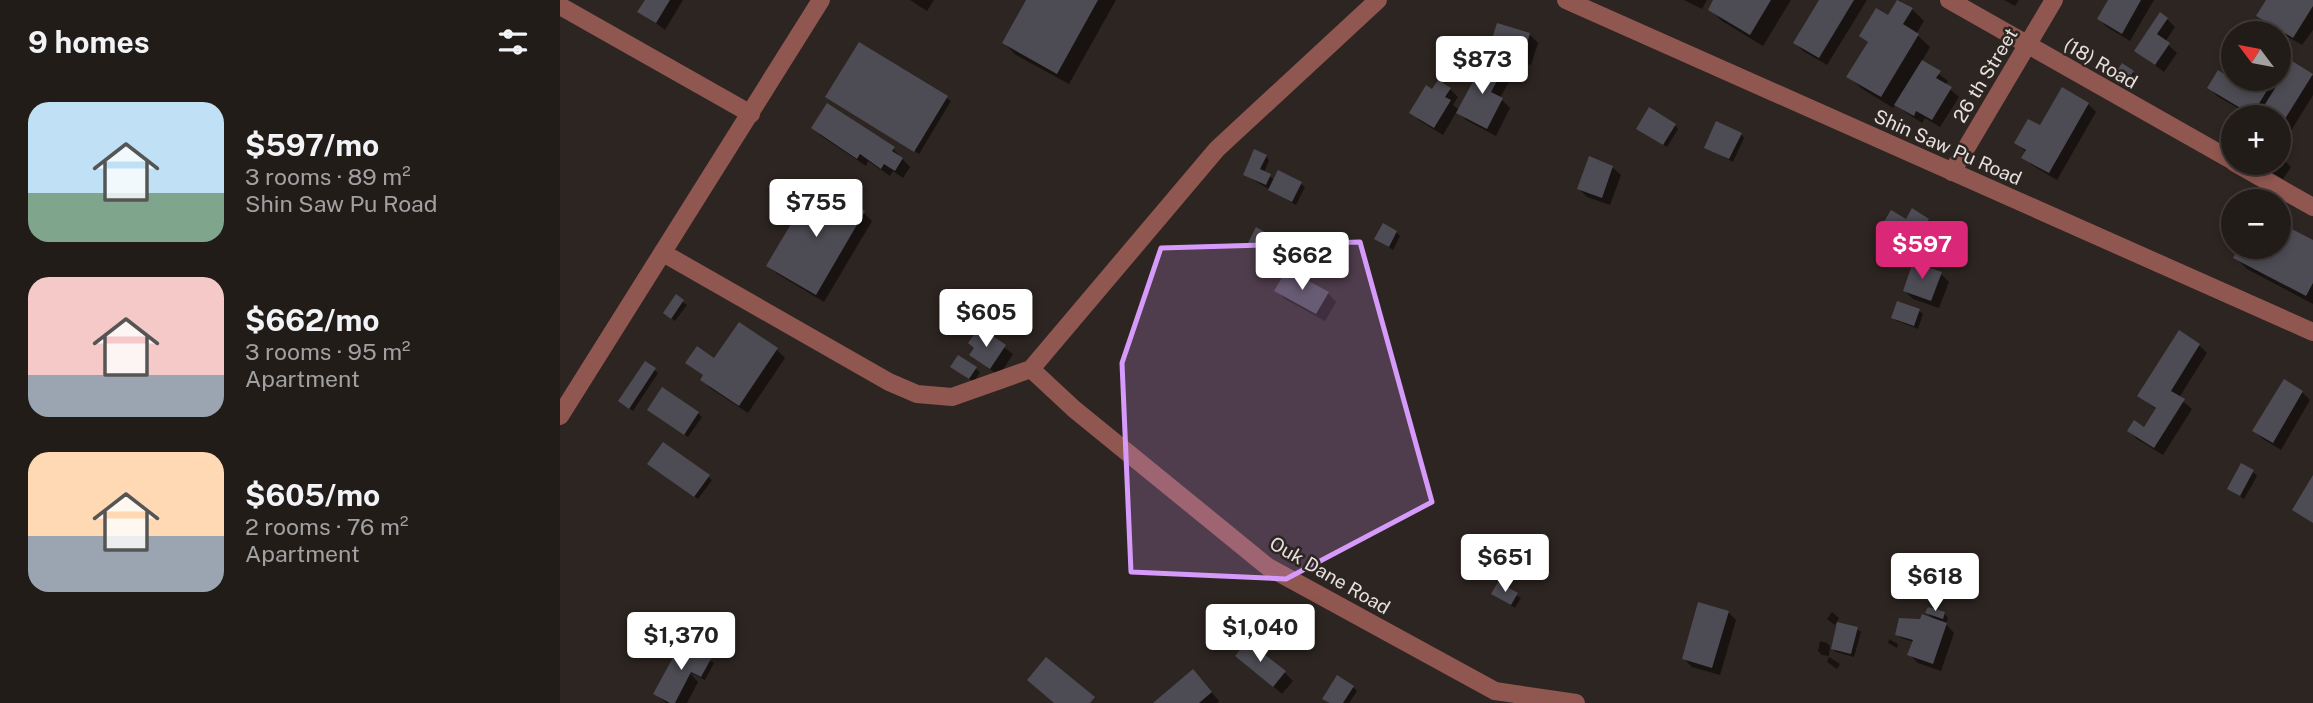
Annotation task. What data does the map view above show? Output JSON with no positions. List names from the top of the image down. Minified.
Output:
{"streets":{"street":["(18) Road","26 th Street","Shin Saw Pu Road","Ouk Dane Road"]},"crossings":[["(18) Road","26 th Street"],["26 th Street","Shin Saw Pu Road"]],"north":"top left","page":{"heading":"9 homes","map_buttons":["+","−"],"price":["$873","$755","$597","$662","$605","$651","$618","$1,040","$1,370"],"list":[{"name":"$597/mo","note":"3 rooms · 89 m² · Shin Saw Pu Road"},{"name":"$662/mo","note":"3 rooms · 95 m² · Apartment"},{"name":"$605/mo","note":"2 rooms · 76 m² · Apartment"}]}}
